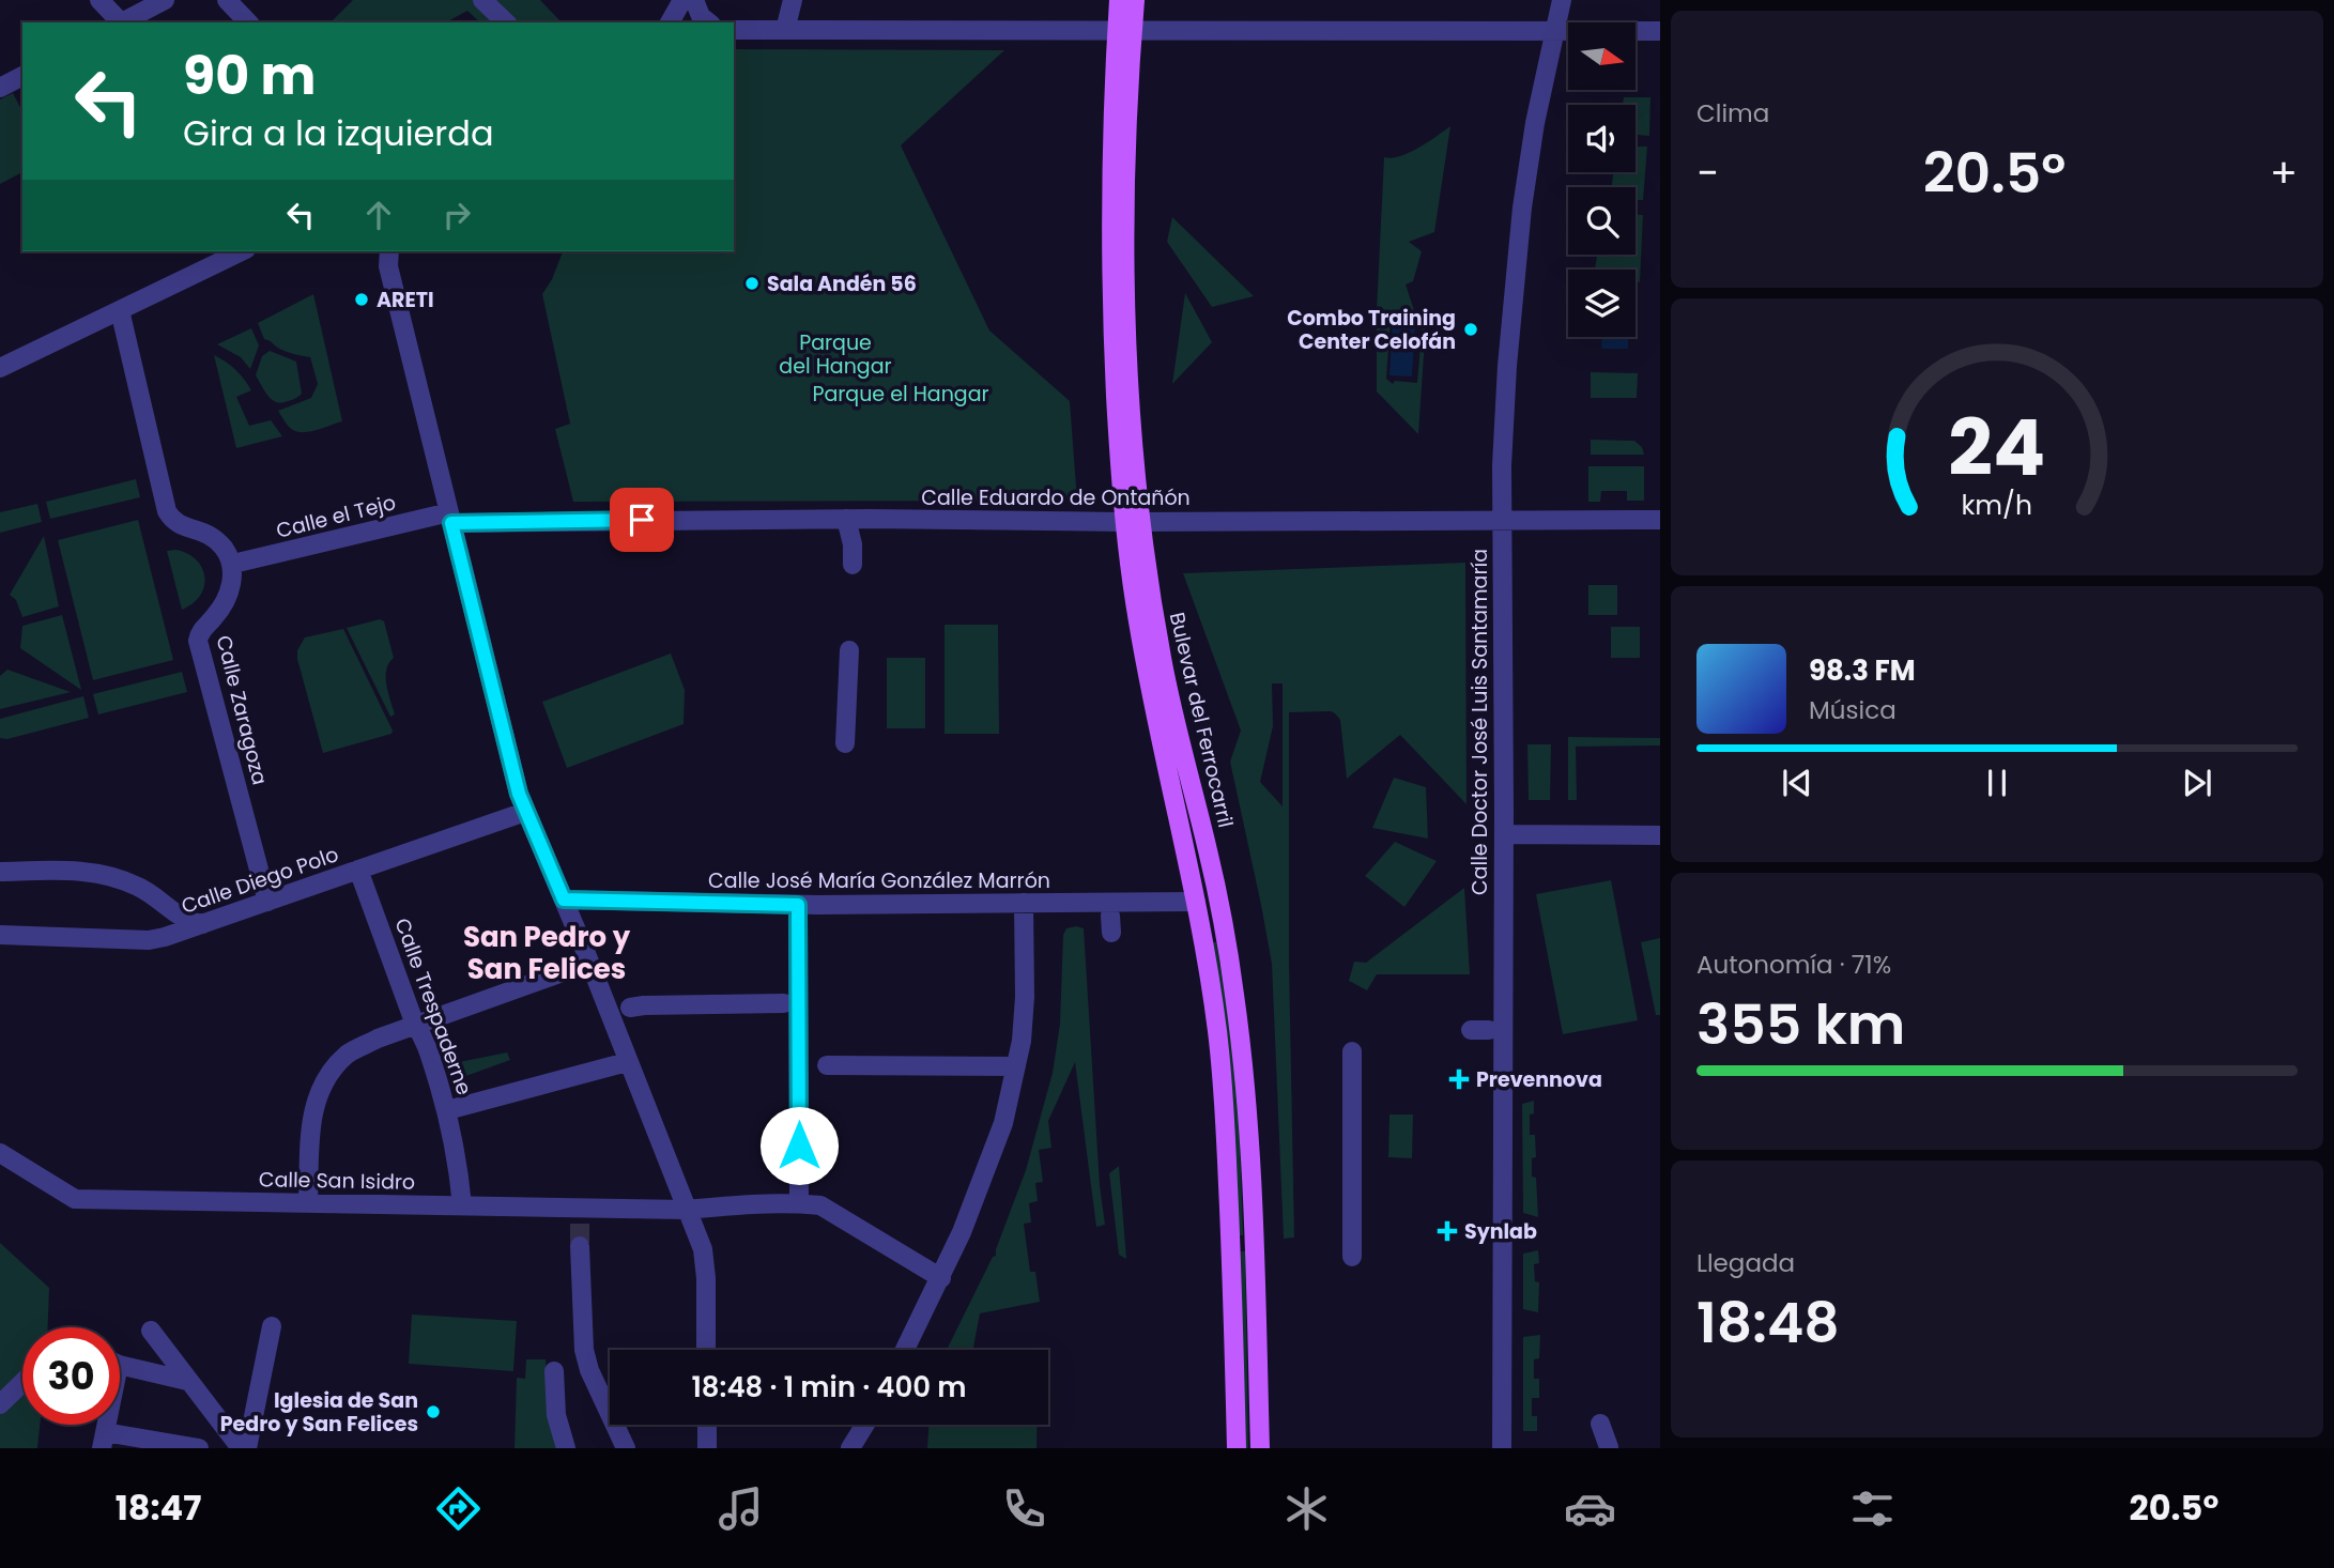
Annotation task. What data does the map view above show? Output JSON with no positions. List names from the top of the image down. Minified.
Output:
{"streets":{"main road":["Bulevar del Ferrocarril"],"street":["Calle Eduardo de Ontañón","Calle el Tejo","Calle Zaragoza","Calle Doctor José Luis Santamaría","Calle Diego Polo","Calle José María González Marrón","Calle Trespaderne","Calle San Isidro"]},"crossings":[["Calle Eduardo de Ontañón","Calle el Tejo"],["Calle Eduardo de Ontañón","Bulevar del Ferrocarril"],["Calle Eduardo de Ontañón","Calle Doctor José Luis Santamaría"],["Calle el Tejo","Calle Zaragoza"],["Calle Zaragoza","Calle Diego Polo"],["Bulevar del Ferrocarril","Calle José María González Marrón"],["Calle Diego Polo","Calle Trespaderne"],["Calle Trespaderne","Calle San Isidro"]],"districts":["San Pedro y San Felices"],"parks":["Parque del Hangar","Parque el Hangar"],"places":{"other":["Sala Andén 56","ARETI","Combo Training Center Celofán","Iglesia de San Pedro y San Felices"],"health":["Prevennova","Synlab"]},"north":"right","page":{"tile":["Clima",["Autonomía · 71%","355 km"],["Llegada","18:48"]],"turn":["90 m","Gira a la izquierda"],"heat":["−","20.5°","+"],"song":["98.3 FM","Música"],"limit":"30","trip":"18:48 · 1 min · 400 m","tabs":["18:47","20.5°"],"gauge":["24","km/h"]}}
